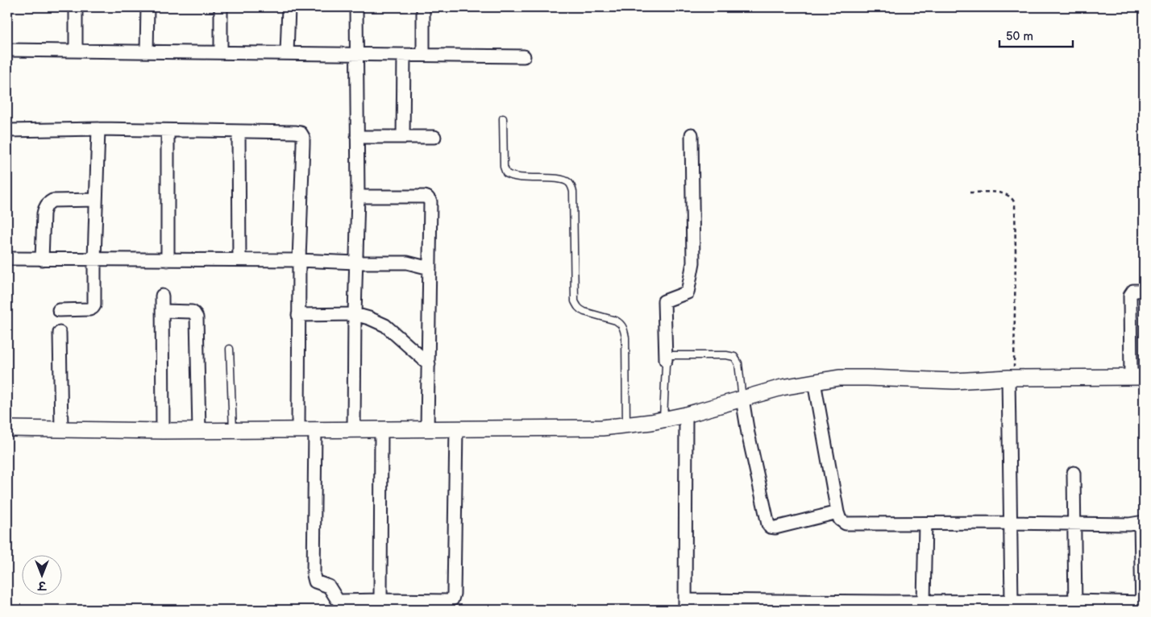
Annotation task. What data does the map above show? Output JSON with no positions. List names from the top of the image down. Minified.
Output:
{"scale_bar":"50 m","north":"bottom"}
